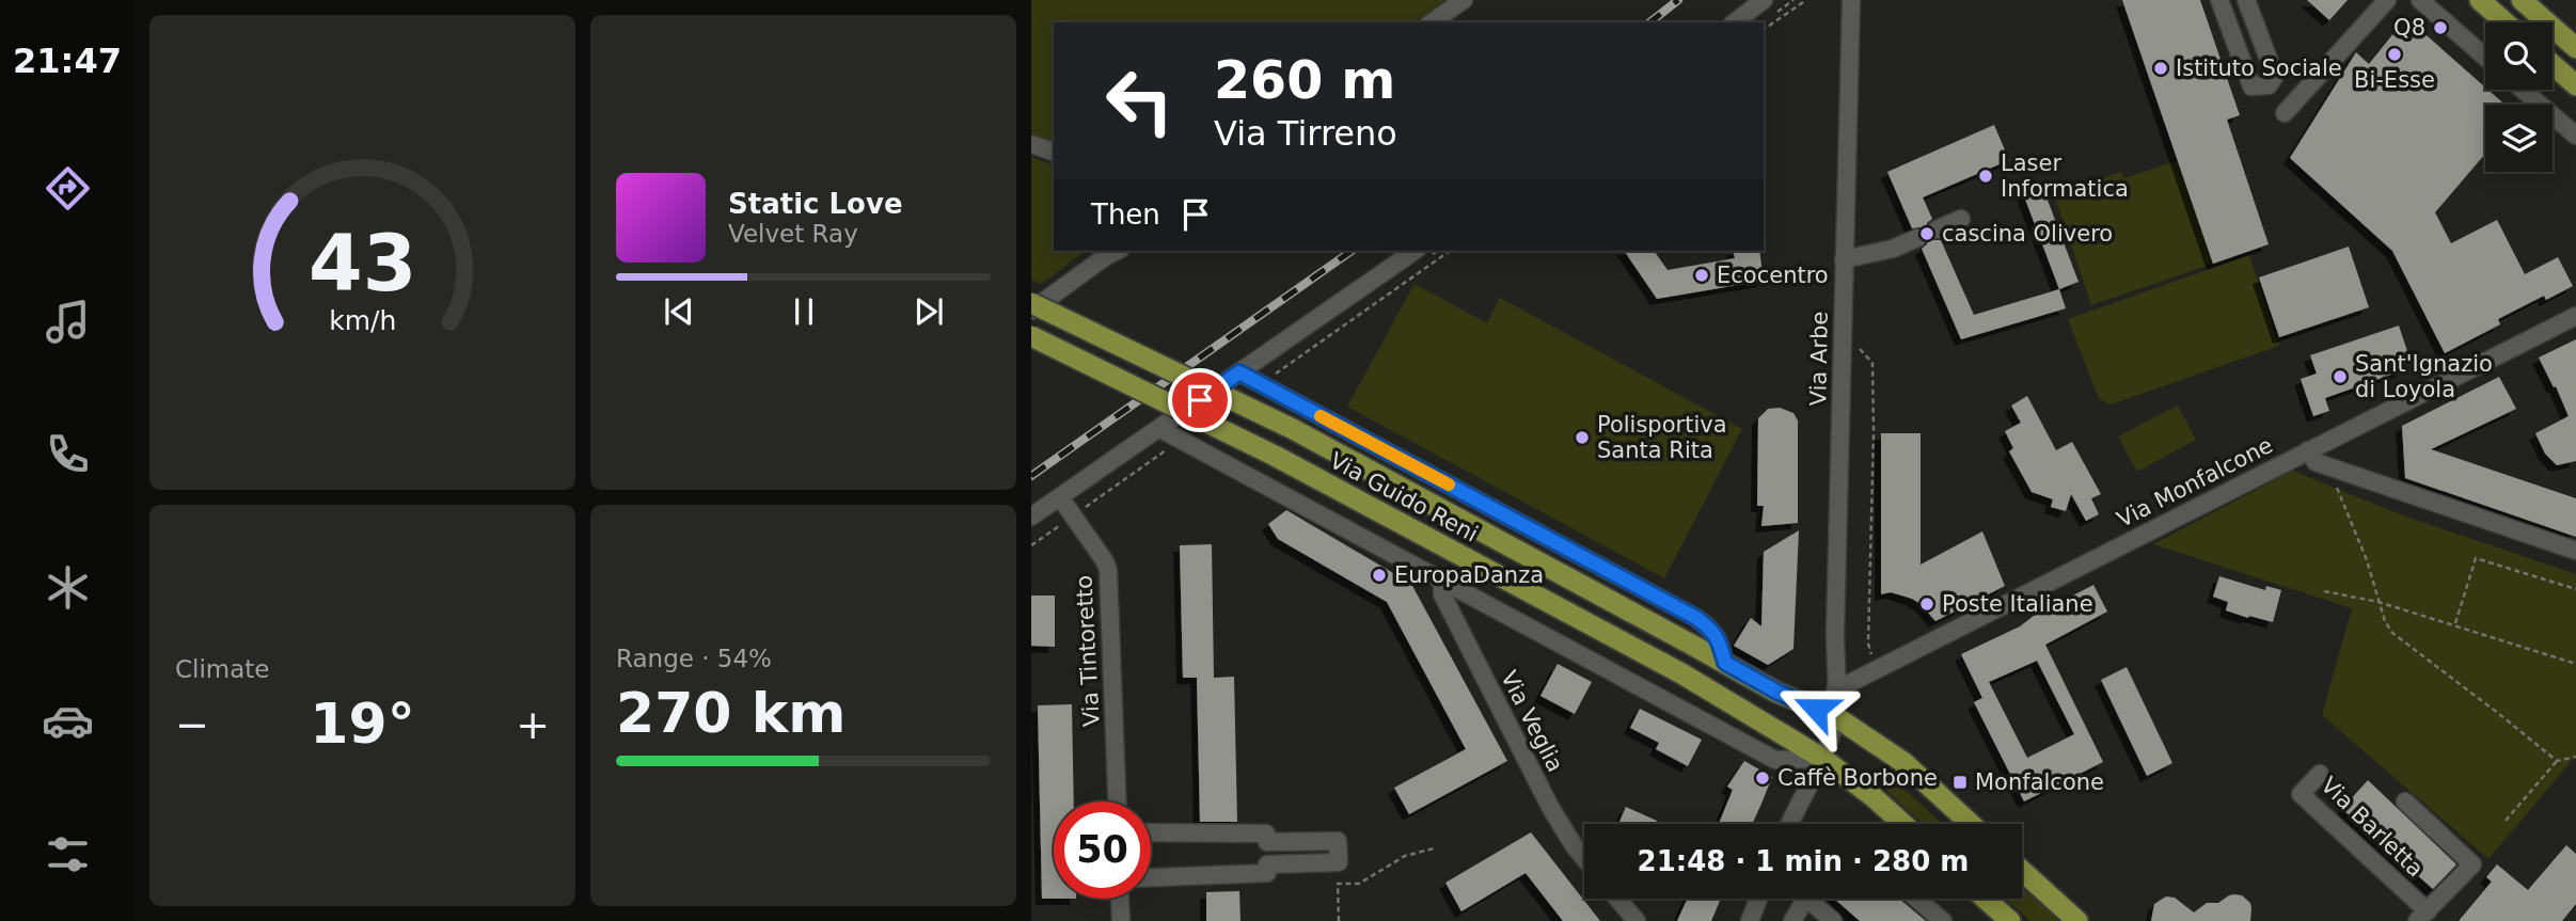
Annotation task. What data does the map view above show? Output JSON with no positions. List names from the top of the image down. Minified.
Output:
{"streets":{"main road":["Via Guido Reni"],"street":["Via Arbe","Via Monfalcone","Via Tintoretto","Via Veglia","Via Barletta"]},"crossings":[["Via Arbe","Via Monfalcone"],["Via Arbe","Via Guido Reni"]],"places":{"other":["Q8","Bi-Esse","Istituto Sociale","Laser Informatica","cascina Olivero","Ecocentro","Sant'Ignazio di Loyola","Polisportiva Santa Rita","EuropaDanza","Poste Italiane","Caffè Borbone"],"transit":["Monfalcone"]},"page":{"tabs":"21:47","turn":["260 m","Via Tirreno"],"song":["Static Love","Velvet Ray"],"then":"Then","tile":["Climate",["Range · 54%","270 km"]],"heat":["−","19°","+"],"limit":"50","trip":"21:48 · 1 min · 280 m","gauge":["43","km/h"]}}
